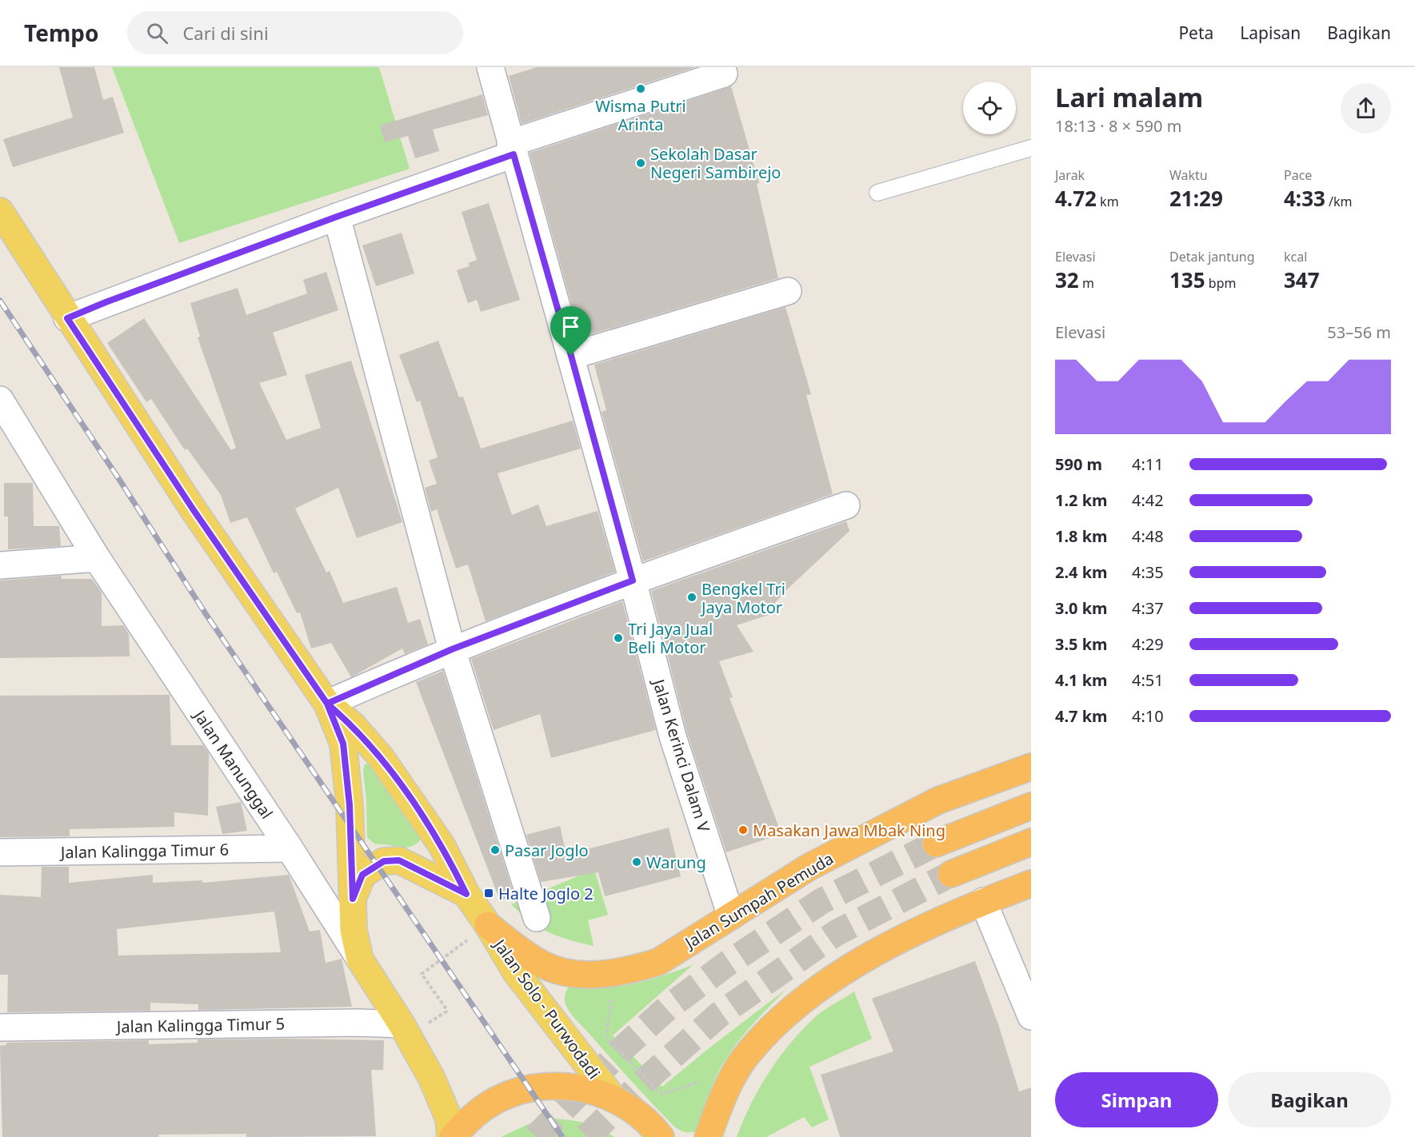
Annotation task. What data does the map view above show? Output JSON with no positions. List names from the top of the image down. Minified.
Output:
{"streets":{"highway":["Jalan Sumpah Pemuda"],"main road":["Jalan Manunggal","Jalan Solo - Purwodadi"],"street":["Jalan Kerinci Dalam V","Jalan Kalingga Timur 6","Jalan Kalingga Timur 5"]},"crossings":[["Jalan Kerinci Dalam V","Jalan Sumpah Pemuda"],["Jalan Manunggal","Jalan Kalingga Timur 6"],["Jalan Manunggal","Jalan Solo - Purwodadi"],["Jalan Manunggal","Jalan Kalingga Timur 5"],["Jalan Sumpah Pemuda","Jalan Solo - Purwodadi"]],"places":{"other":["Wisma Putri Arinta","Sekolah Dasar Negeri Sambirejo","Bengkel Tri Jaya Motor","Tri Jaya Jual Beli Motor","Masakan Jawa Mbak Ning","Pasar Joglo","Warung"],"transit":["Halte Joglo 2"]},"page":{"header":"Tempo","search":"Cari di sini","nav":["Peta","Lapisan","Bagikan"],"heading":["Lari malam","18:13 · 8 × 590 m"],"stats":[["Jarak","4.72 km"],["Waktu","21:29"],["Pace","4:33 /km"],["Elevasi","32 m"],["Detak jantung","135 bpm"],["kcal","347"]],"chart":["Elevasi","53–56 m"],"list":[{"name":"590 m","note":"4:11"},{"name":"1.2 km","note":"4:42"},{"name":"1.8 km","note":"4:48"},{"name":"2.4 km","note":"4:35"},{"name":"3.0 km","note":"4:37"},{"name":"3.5 km","note":"4:29"},{"name":"4.1 km","note":"4:51"},{"name":"4.7 km","note":"4:10"}],"buttons":["Simpan","Bagikan"]}}
